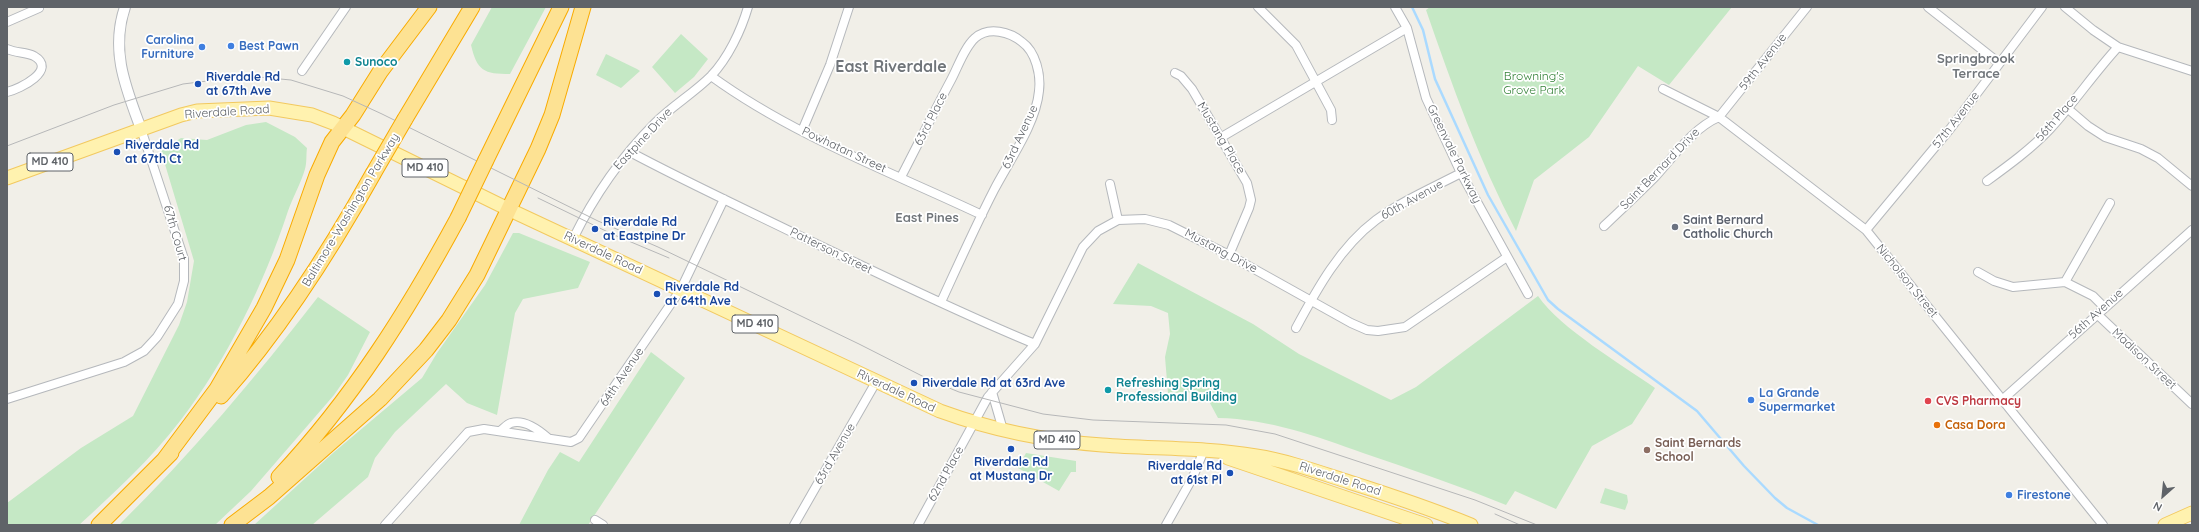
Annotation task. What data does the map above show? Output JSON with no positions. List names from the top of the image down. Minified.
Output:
{"streets":{"highway":["Baltimore-Washington Parkway"],"main road":["Riverdale Road","MD 410"],"street":["59th Avenue","56th Place","63rd Place","57th Avenue","63rd Avenue","Mustang Place","Eastpine Drive","Powhatan Street","Greenvale Parkway","Saint Bernard Drive","60th Avenue","67th Court","Patterson Street","Mustang Drive","Nicholson Street","56th Avenue","Madison Street","64th Avenue","62nd Place"]},"crossings":[["59th Avenue","Saint Bernard Drive"],["59th Avenue","Nicholson Street"],["Riverdale Road","63rd Avenue"],["Riverdale Road","Eastpine Drive"],["Riverdale Road","67th Court"],["Riverdale Road","Mustang Drive"],["Riverdale Road","64th Avenue"],["Riverdale Road","62nd Place"],["63rd Place","63rd Avenue"],["63rd Place","Powhatan Street"],["57th Avenue","Nicholson Street"],["63rd Avenue","Powhatan Street"],["63rd Avenue","Patterson Street"],["Mustang Place","Mustang Drive"],["Eastpine Drive","Powhatan Street"],["Eastpine Drive","Patterson Street"],["Greenvale Parkway","60th Avenue"],["Greenvale Parkway","Mustang Drive"],["Saint Bernard Drive","Nicholson Street"],["60th Avenue","Mustang Drive"],["Patterson Street","Mustang Drive"],["Patterson Street","64th Avenue"],["Mustang Drive","62nd Place"],["Nicholson Street","56th Avenue"],["56th Avenue","Madison Street"]],"districts":["Springbrook Terrace","East Riverdale","East Pines"],"parks":["Browning's Grove Park"],"places":["Best Pawn","Carolina Furniture","Sunoco","Riverdale Rd at 67th Ave","Riverdale Rd at 67th Ct","Saint Bernard Catholic Church","Riverdale Rd at Eastpine Dr","Riverdale Rd at 64th Ave","Riverdale Rd at 63rd Ave","Refreshing Spring Professional Building","La Grande Supermarket","CVS Pharmacy","Casa Dora","Riverdale Rd at Mustang Dr","Saint Bernards School","Riverdale Rd at 61st Pl","Firestone"],"north":"bottom left"}
